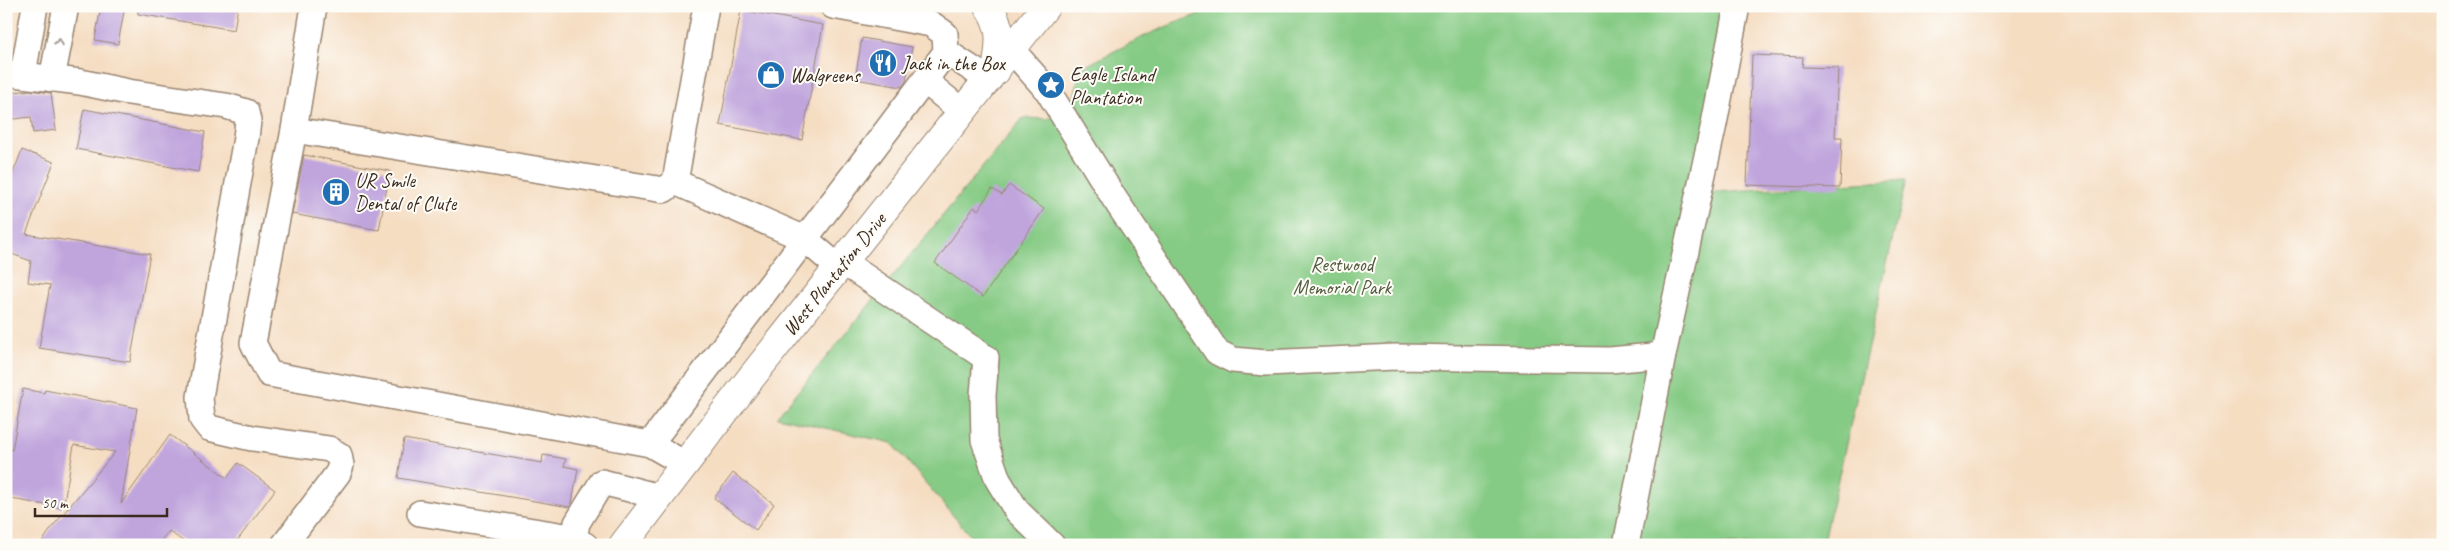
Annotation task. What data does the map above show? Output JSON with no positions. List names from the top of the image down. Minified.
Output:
{"streets":{"main road":["West Plantation Drive"]},"parks":["Restwood Memorial Park"],"places":{"restaurant":["Jack in the Box"],"shop":["Walgreens"],"place":["Eagle Island Plantation"],"building":["UR Smile Dental of Clute"]},"scale_bar":"50 m"}
